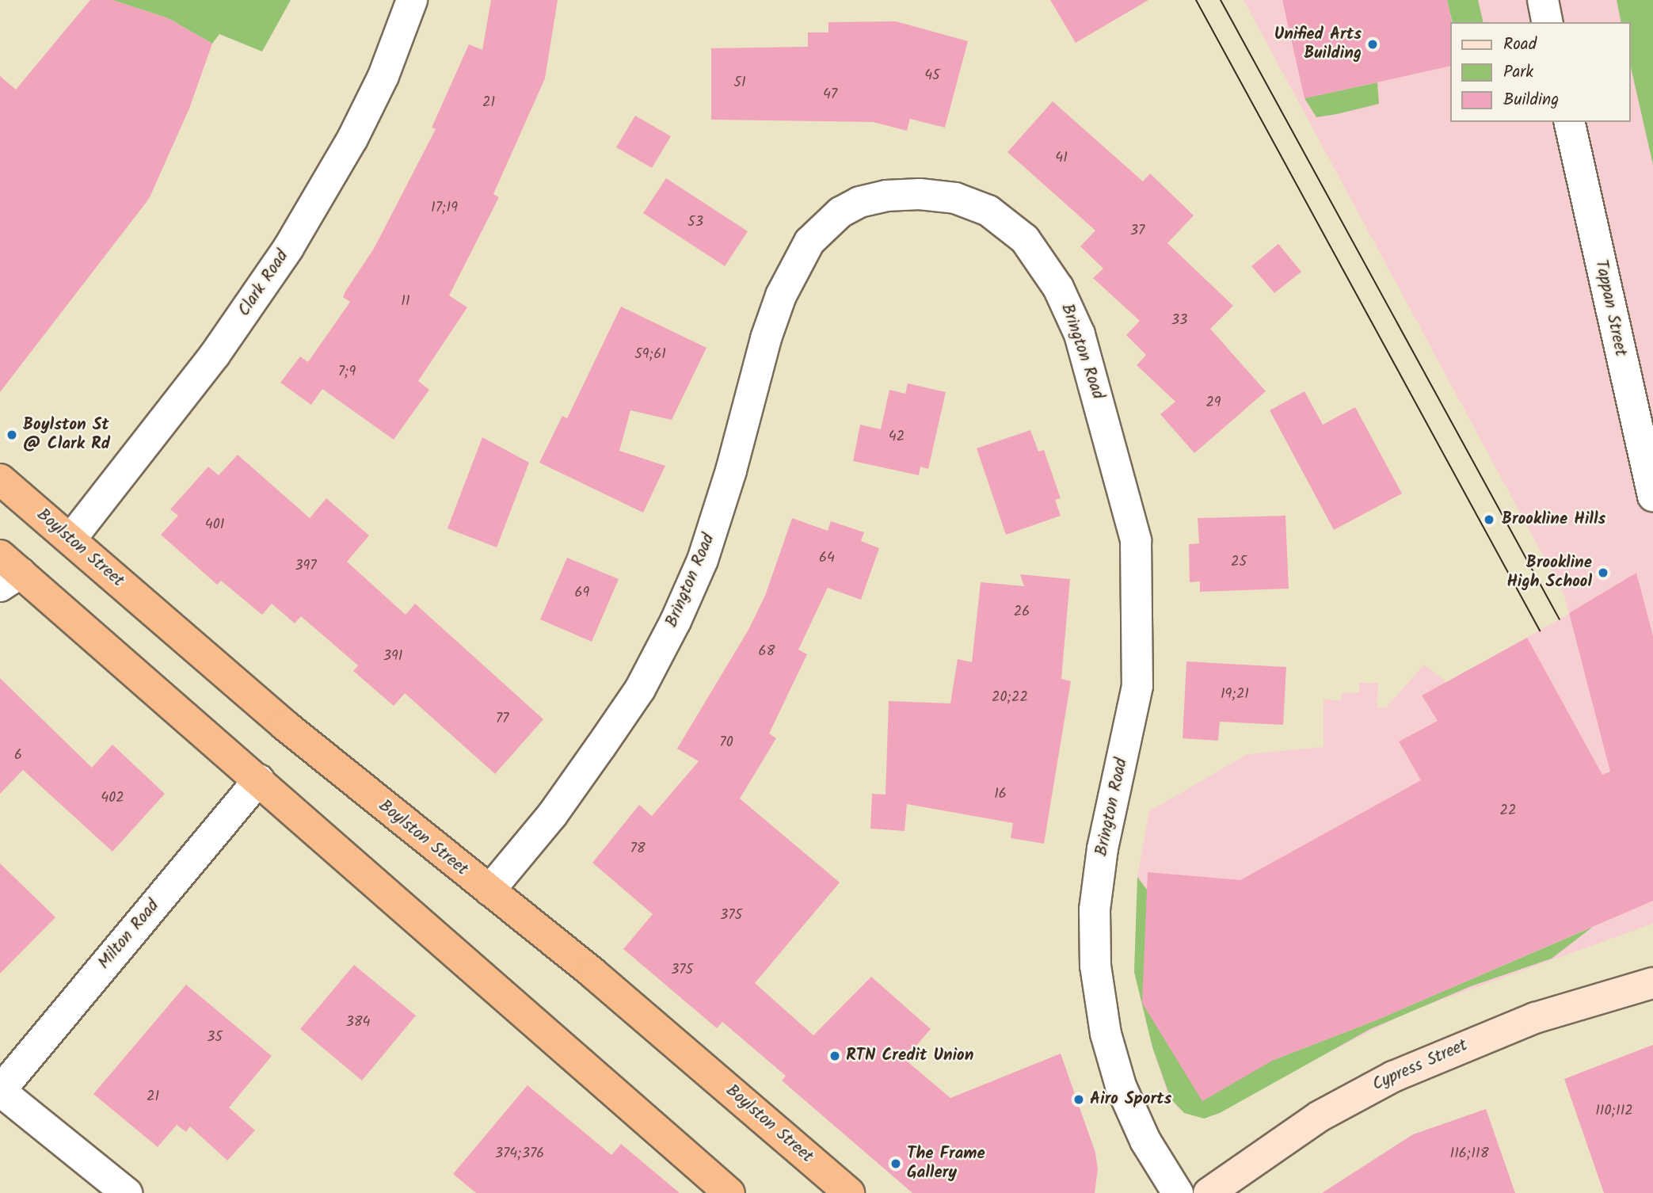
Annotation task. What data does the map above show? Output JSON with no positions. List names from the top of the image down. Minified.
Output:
{"streets":{"highway":["Boylston Street"],"main road":["Cypress Street"],"street":["Clark Road","Tappan Street","Brington Road","Milton Road"]},"crossings":[["Clark Road","Boylston Street"],["Brington Road","Boylston Street"]],"places":["Unified Arts Building","Boylston St @ Clark Rd","Brookline Hills","Brookline High School","RTN Credit Union","Airo Sports","The Frame Gallery"],"house_numbers":["45","51","47","21","41","17;19","53","37","11","33","59;61","7;9","29","42","401","64","25","397","69","26","68","391","19;21","20;22","77","70","6","16","402","22","78","375","375","384","35","21","110;112","374;376","116;118"],"legend":["Road","Park","Building"]}
